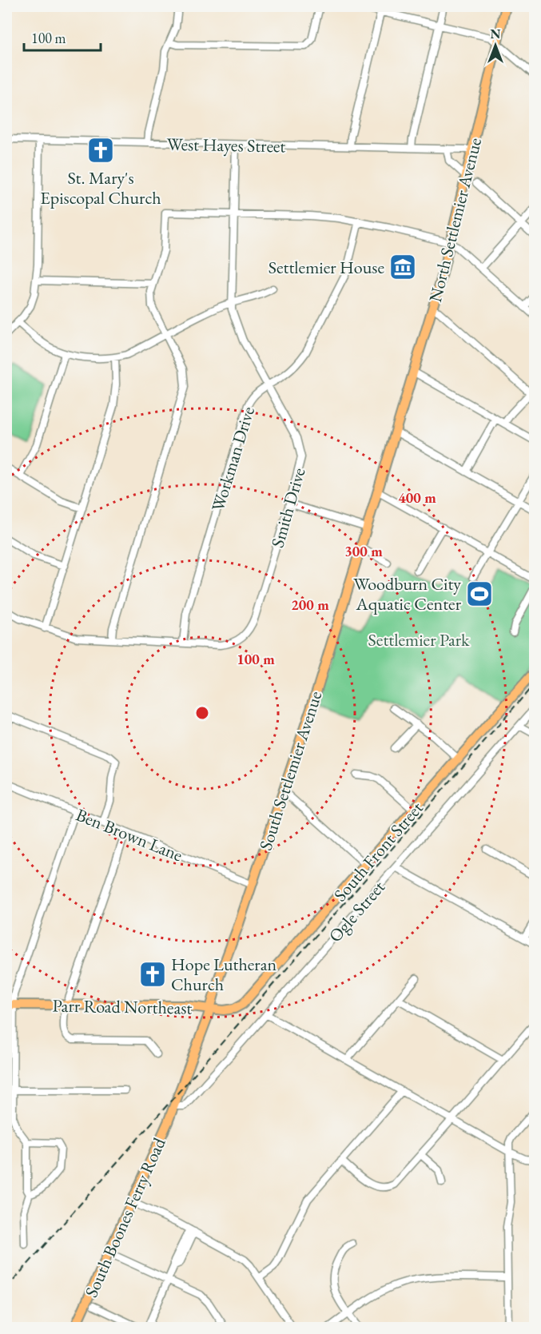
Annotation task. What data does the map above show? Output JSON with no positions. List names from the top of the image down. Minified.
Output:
{"streets":{"main road":["North Settlemier Avenue","South Settlemier Avenue","South Front Street","Parr Road Northeast","South Boones Ferry Road"],"street":["West Hayes Street","Workman Drive","Smith Drive","Ben Brown Lane","Ogle Street"]},"crossings":[["West Hayes Street","North Settlemier Avenue"],["West Hayes Street","Smith Drive"],["North Settlemier Avenue","South Settlemier Avenue"],["Workman Drive","Smith Drive"],["South Settlemier Avenue","Ben Brown Lane"],["South Settlemier Avenue","South Front Street"],["South Settlemier Avenue","Ogle Street"],["South Settlemier Avenue","Parr Road Northeast"],["South Settlemier Avenue","South Boones Ferry Road"],["South Front Street","Parr Road Northeast"],["Ogle Street","South Boones Ferry Road"]],"parks":["Settlemier Park"],"places":{"church":["St. Mary's Episcopal Church","Hope Lutheran Church"],"museum":["Settlemier House"],"sports":["Woodburn City Aquatic Center"]},"scale_bar":"100 m","north":"top","rings":["400 m","300 m","200 m","100 m"]}
